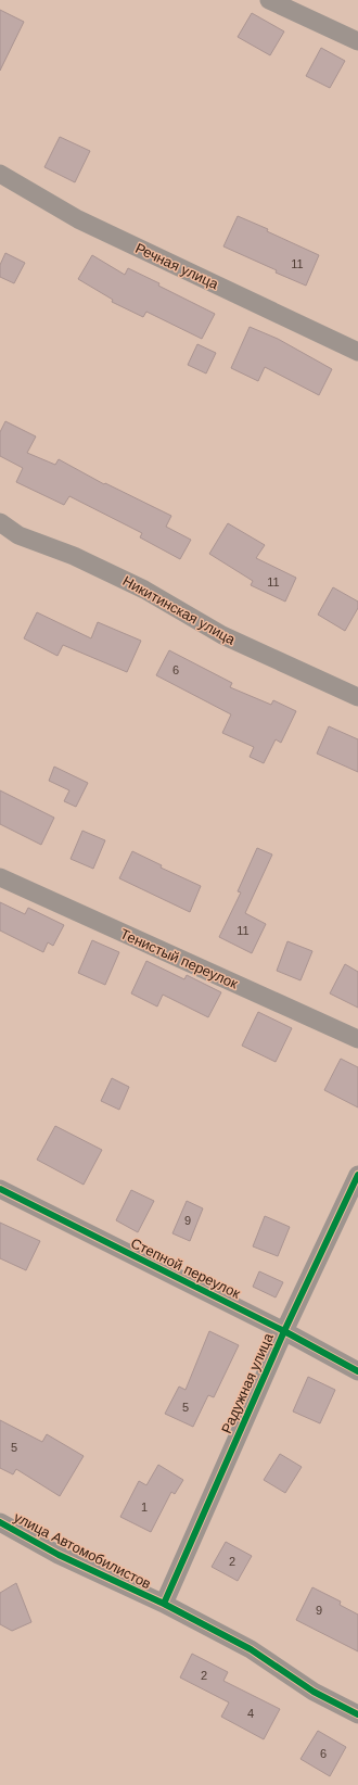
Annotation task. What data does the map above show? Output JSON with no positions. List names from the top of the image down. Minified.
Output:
{"streets":{"street":["Речная улица","Никитинская улица","Тенистый переулок","Степной переулок","Радужная улица","улица Автомобилистов"]},"crossings":[["Степной переулок","Радужная улица"],["Радужная улица","улица Автомобилистов"]],"house_numbers":["11","11","6","11","9","5","5","1","2","9","2","4","6"]}
